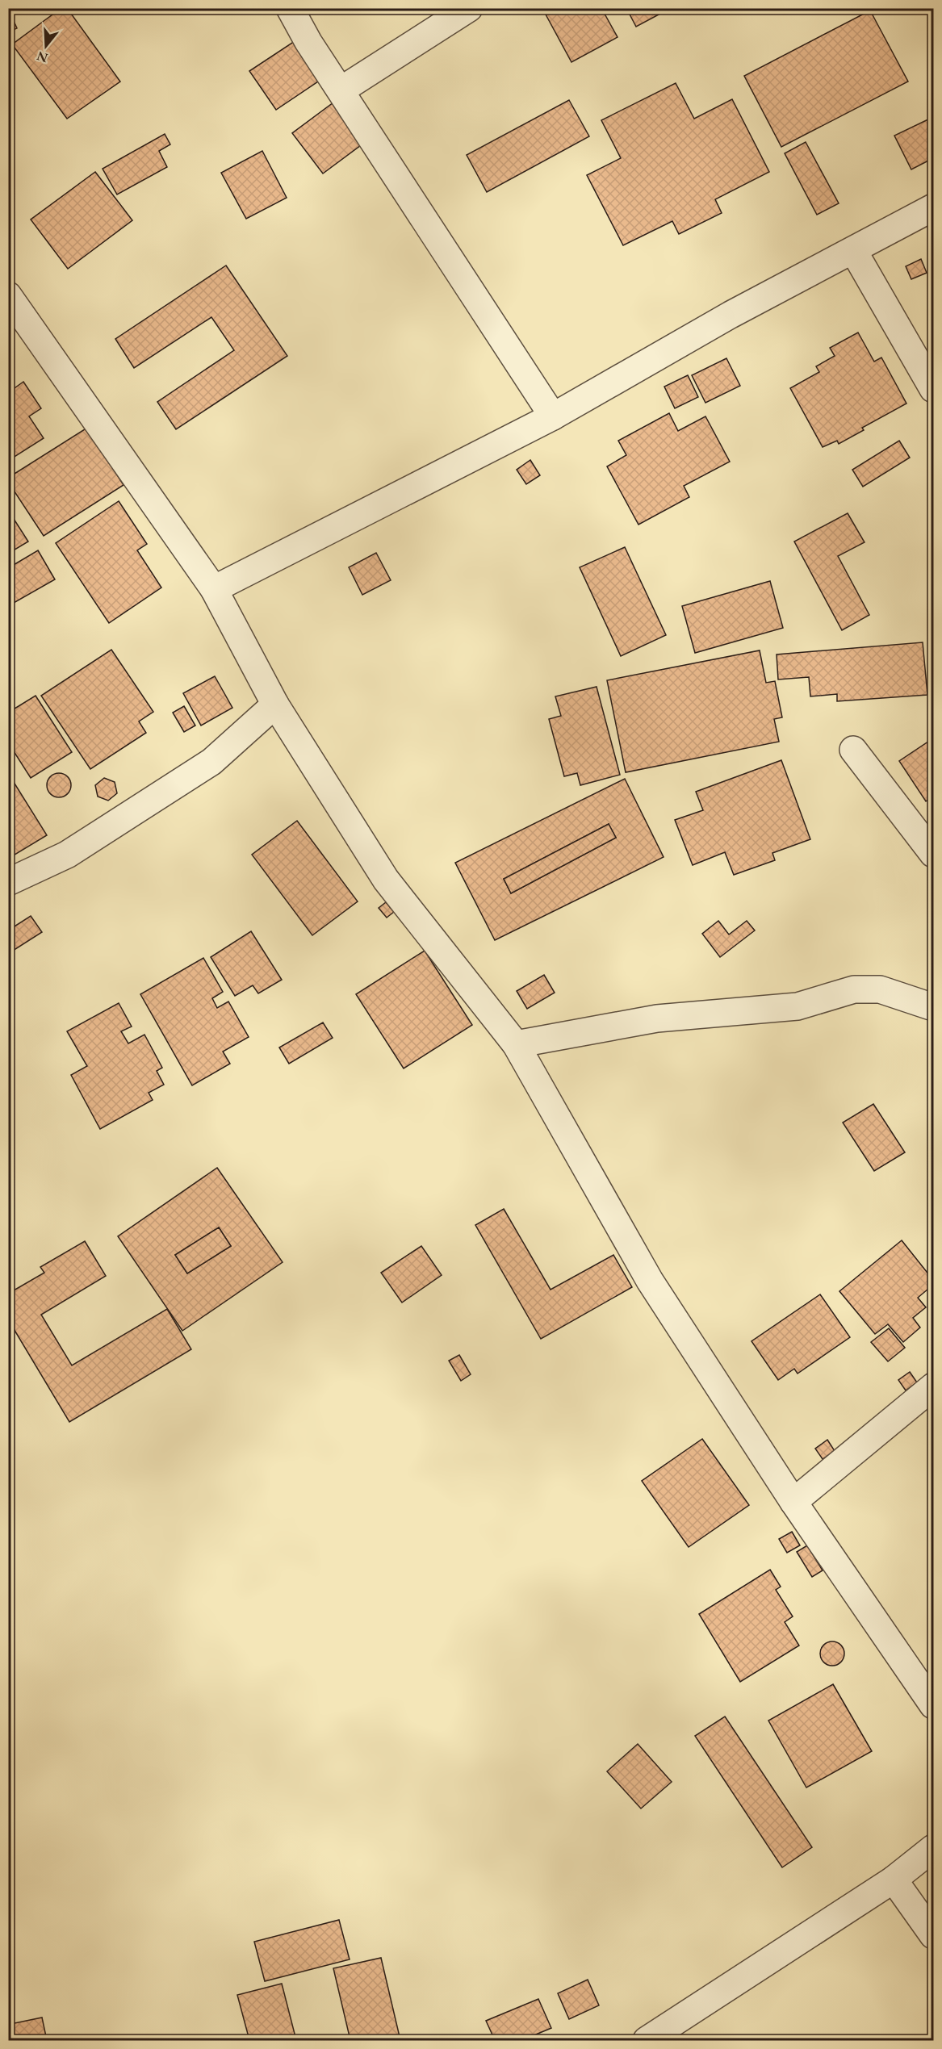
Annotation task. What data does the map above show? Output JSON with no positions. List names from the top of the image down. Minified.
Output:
{"north":"bottom"}
